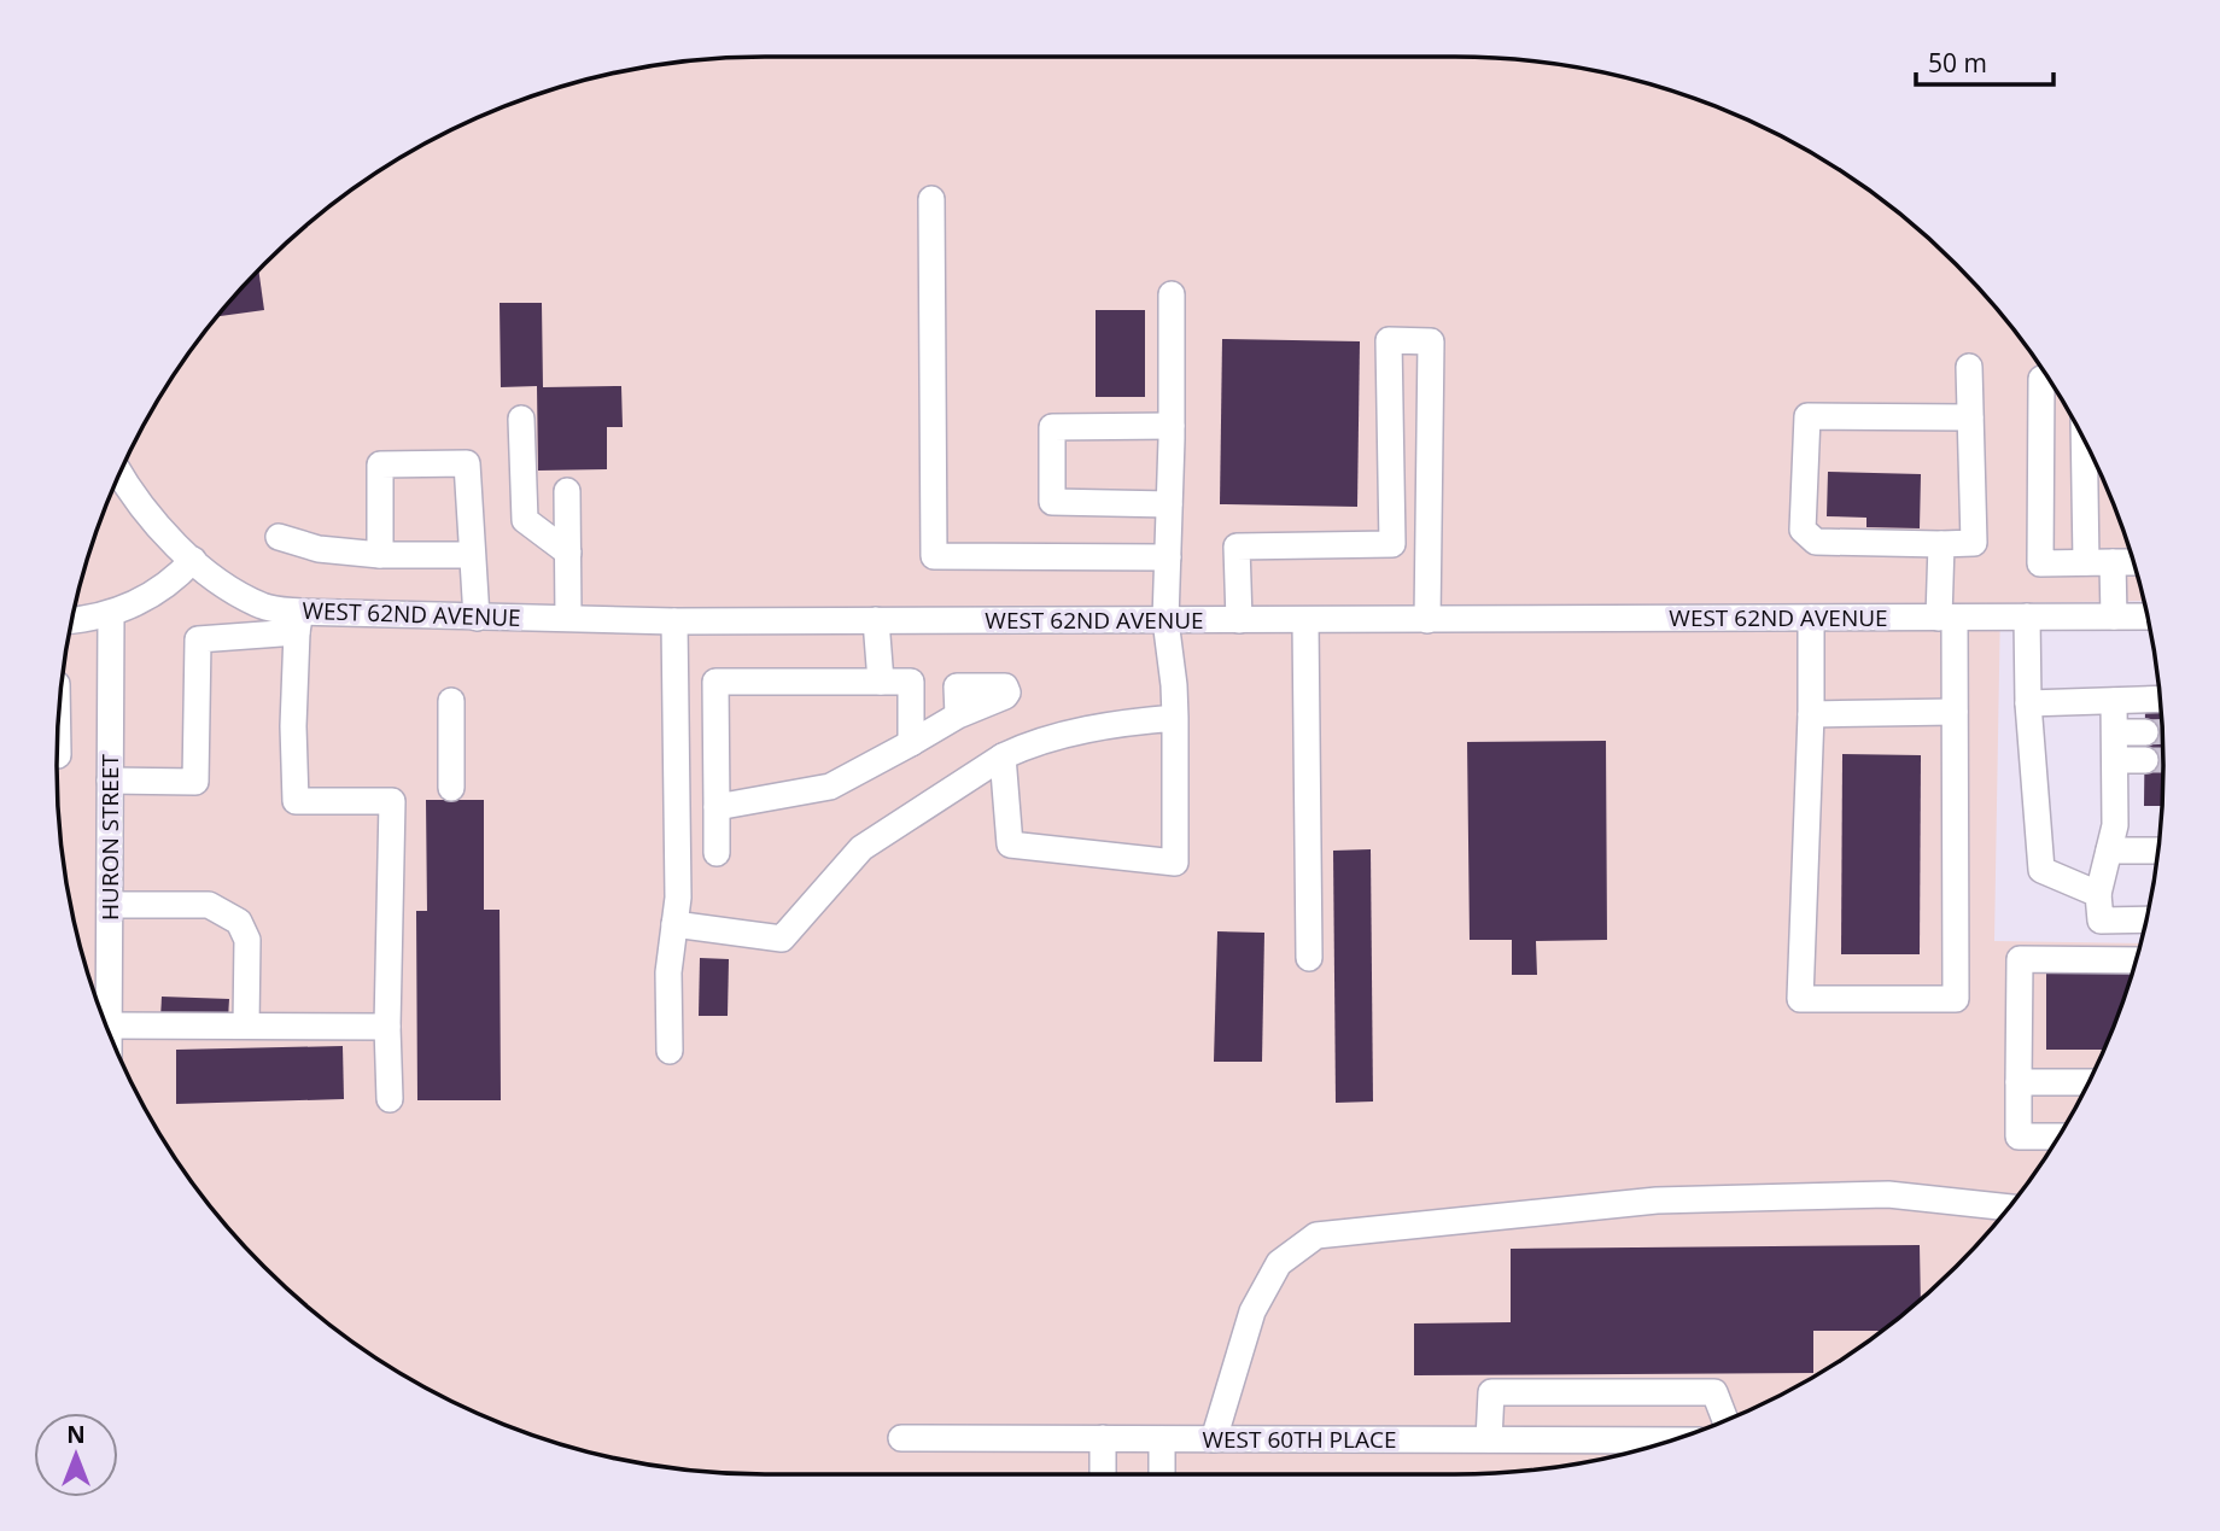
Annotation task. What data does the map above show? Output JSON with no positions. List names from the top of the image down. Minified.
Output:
{"streets":{"street":["WEST 62ND AVENUE","HURON STREET","WEST 60TH PLACE"]},"scale_bar":"50 m","north":"top"}
